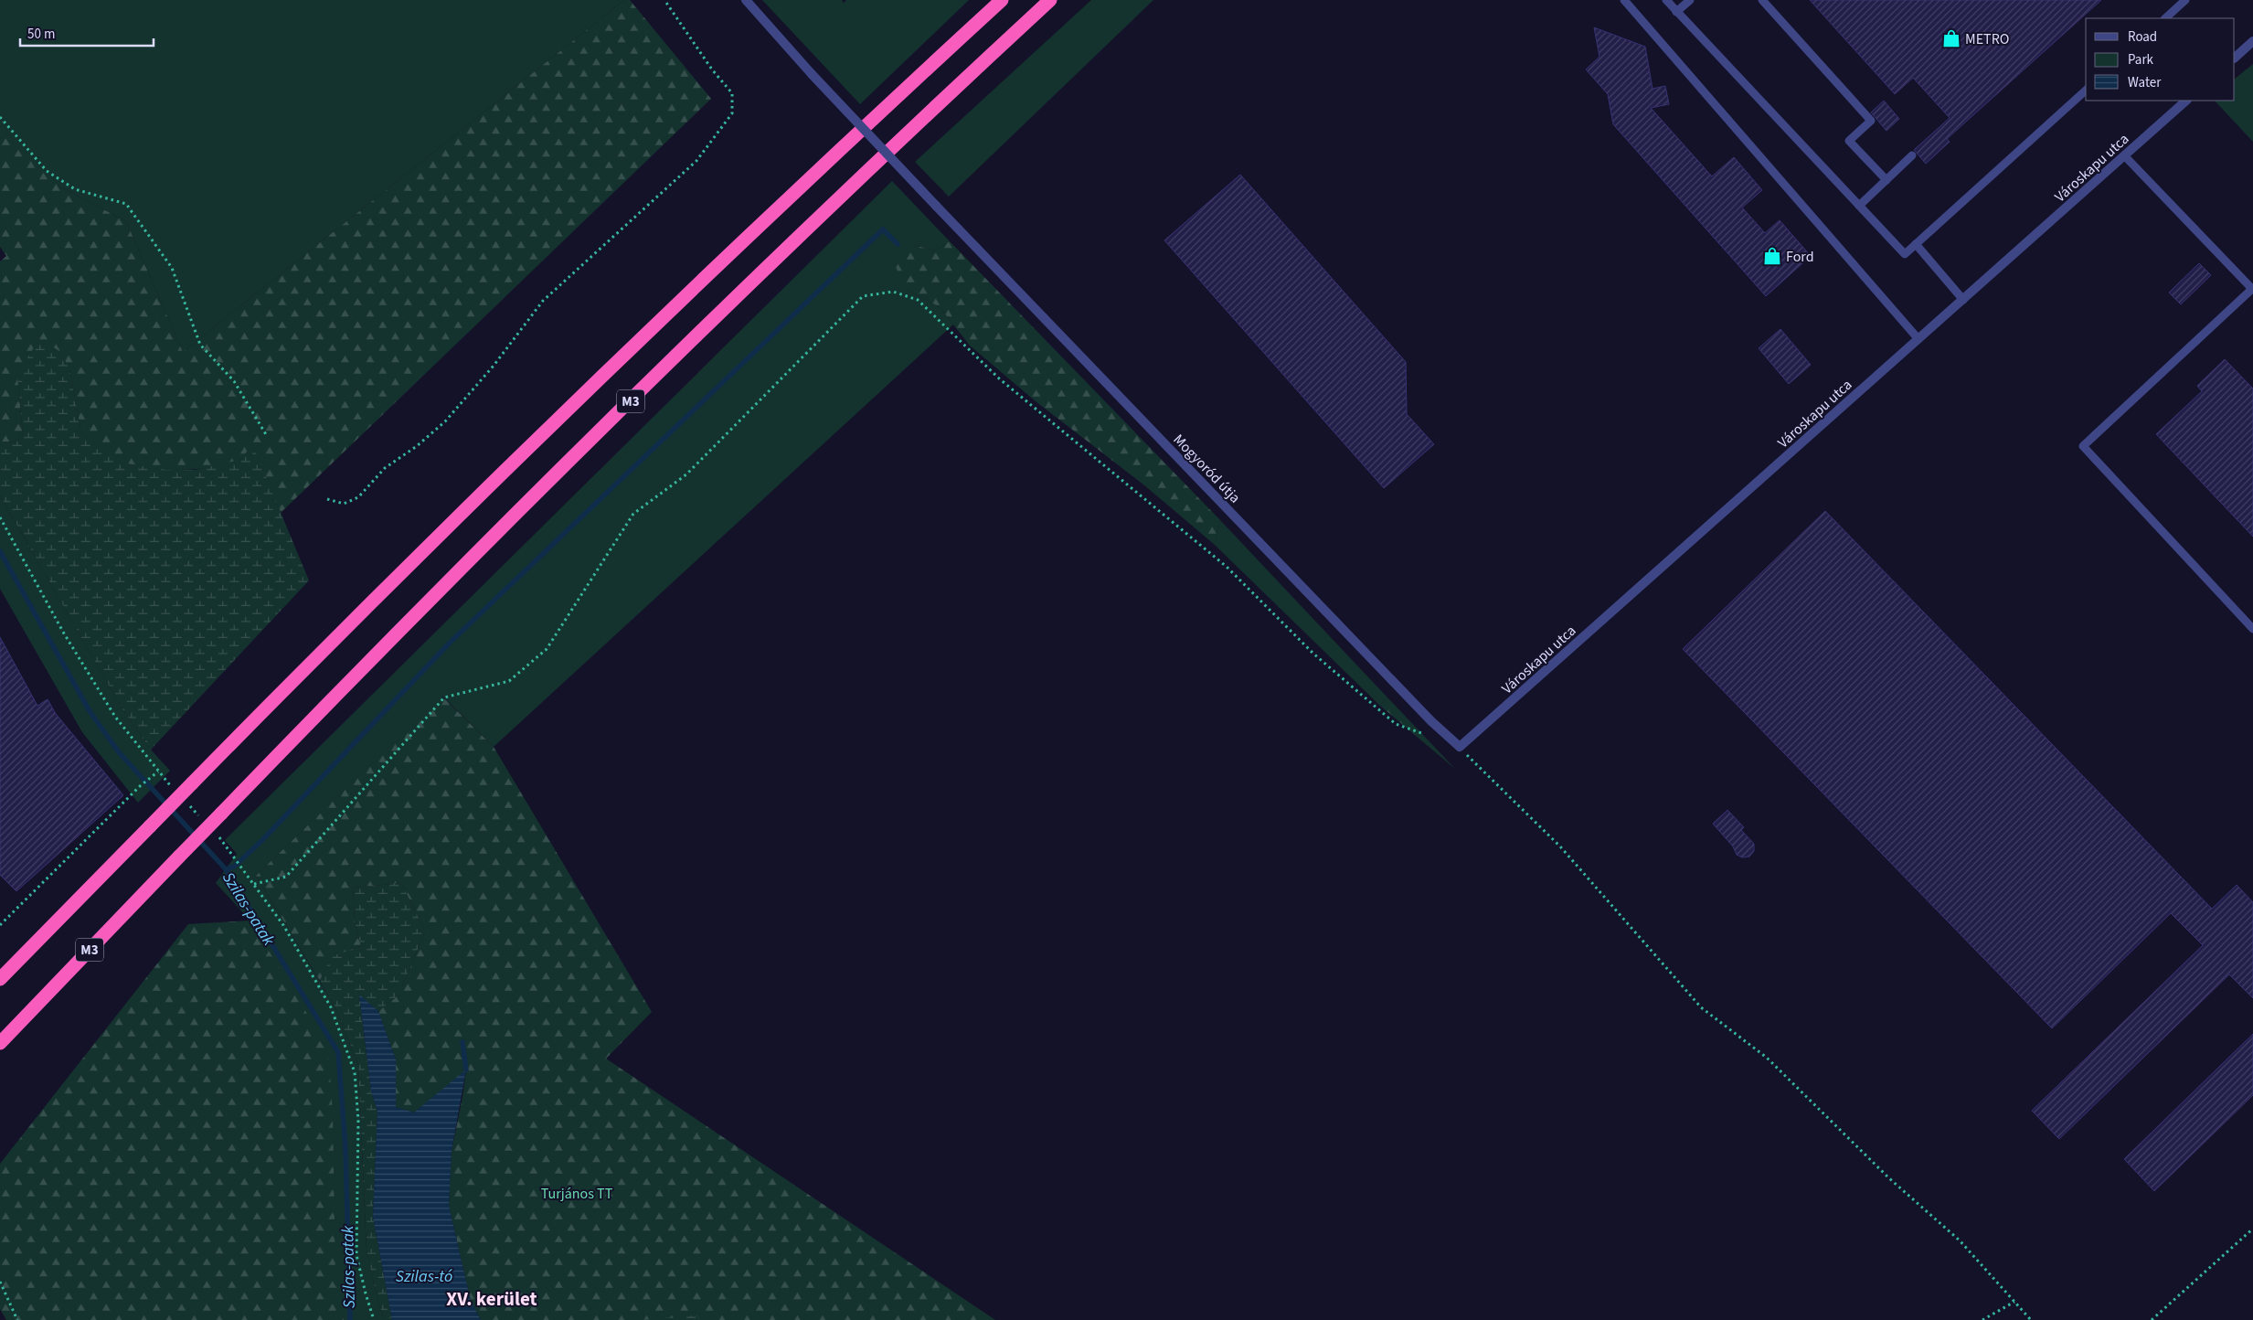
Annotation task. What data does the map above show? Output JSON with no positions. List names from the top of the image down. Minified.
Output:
{"streets":{"highway":["M3"],"street":["Városkapu utca","Mogyoród útja"]},"crossings":[["Városkapu utca","Mogyoród útja"]],"districts":["XV. kerület"],"water":["Szilas-patak","Szilas-tó"],"parks":["Turjános TT"],"places":{"shop":["METRO","Ford"]},"legend":["Road","Park","Water"],"scale_bar":"50 m"}
